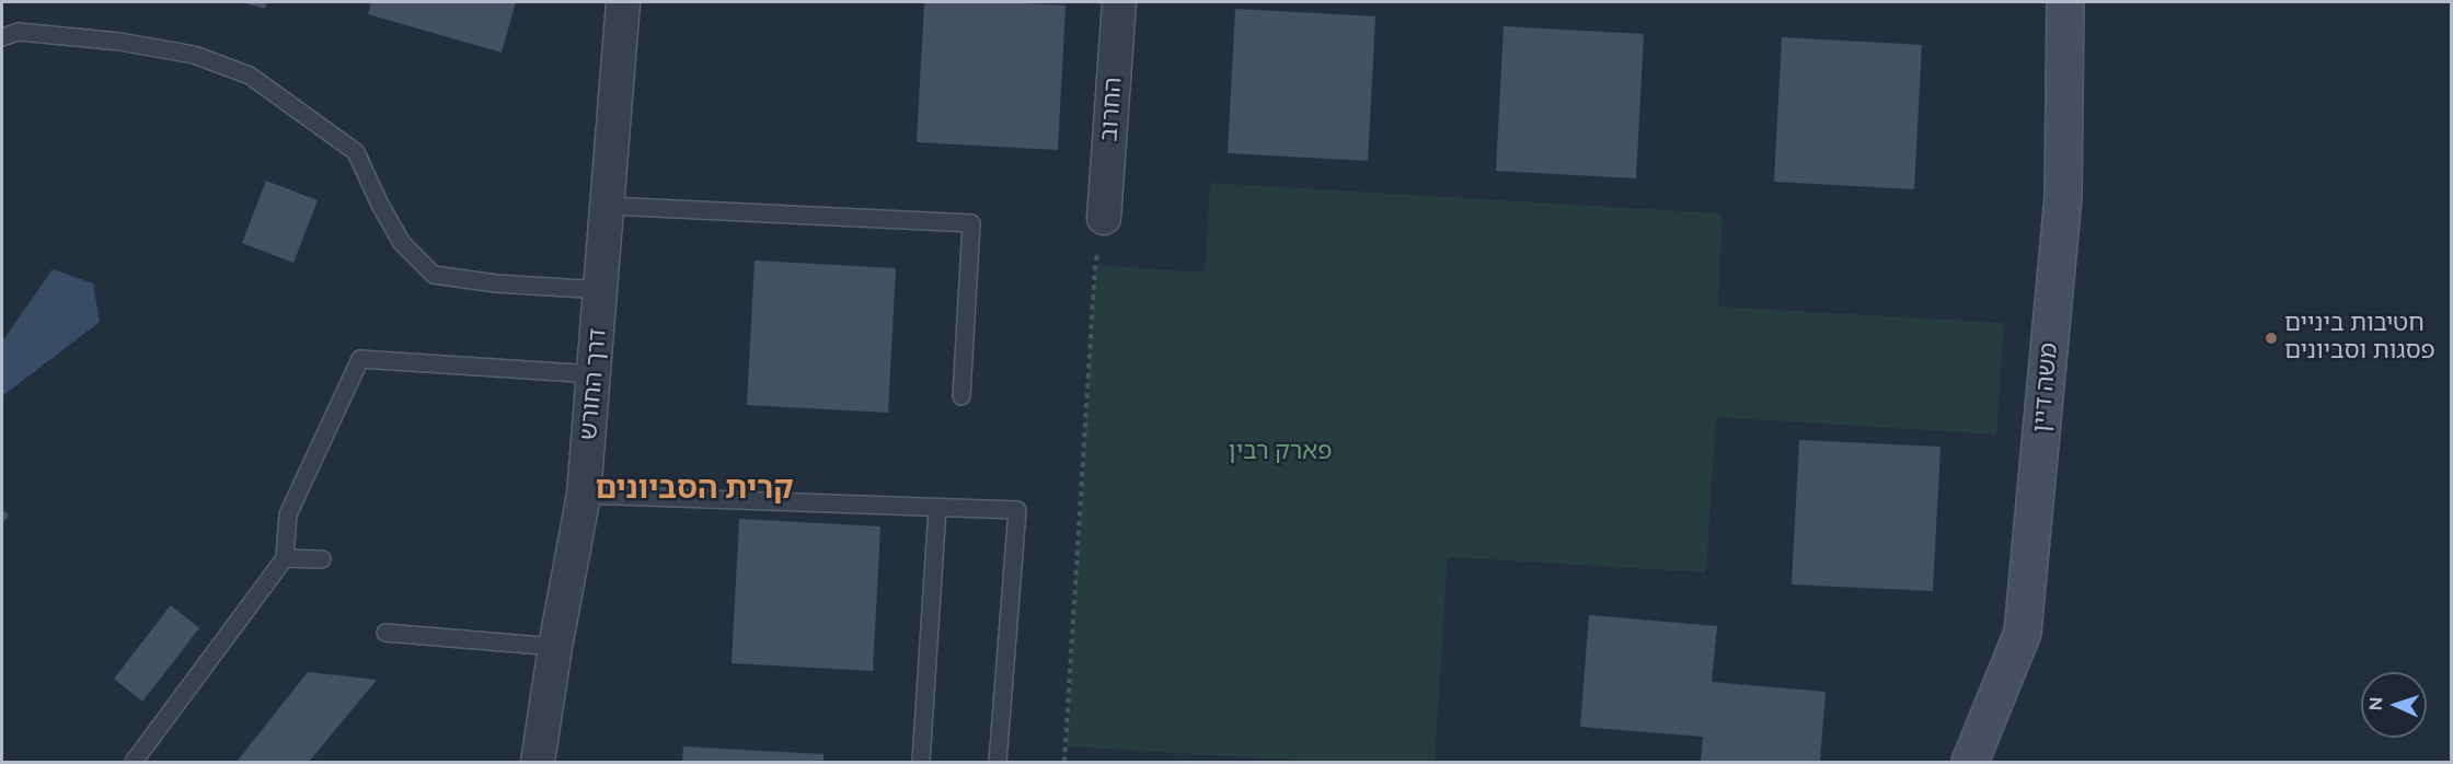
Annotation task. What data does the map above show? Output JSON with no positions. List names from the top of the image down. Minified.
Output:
{"streets":{"street":["החרוב","דרך החורש","משה דיין"]},"districts":["קרית הסביונים"],"parks":["פארק רבין"],"places":["חטיבות ביניים פסגות וסביונים"],"north":"left"}
